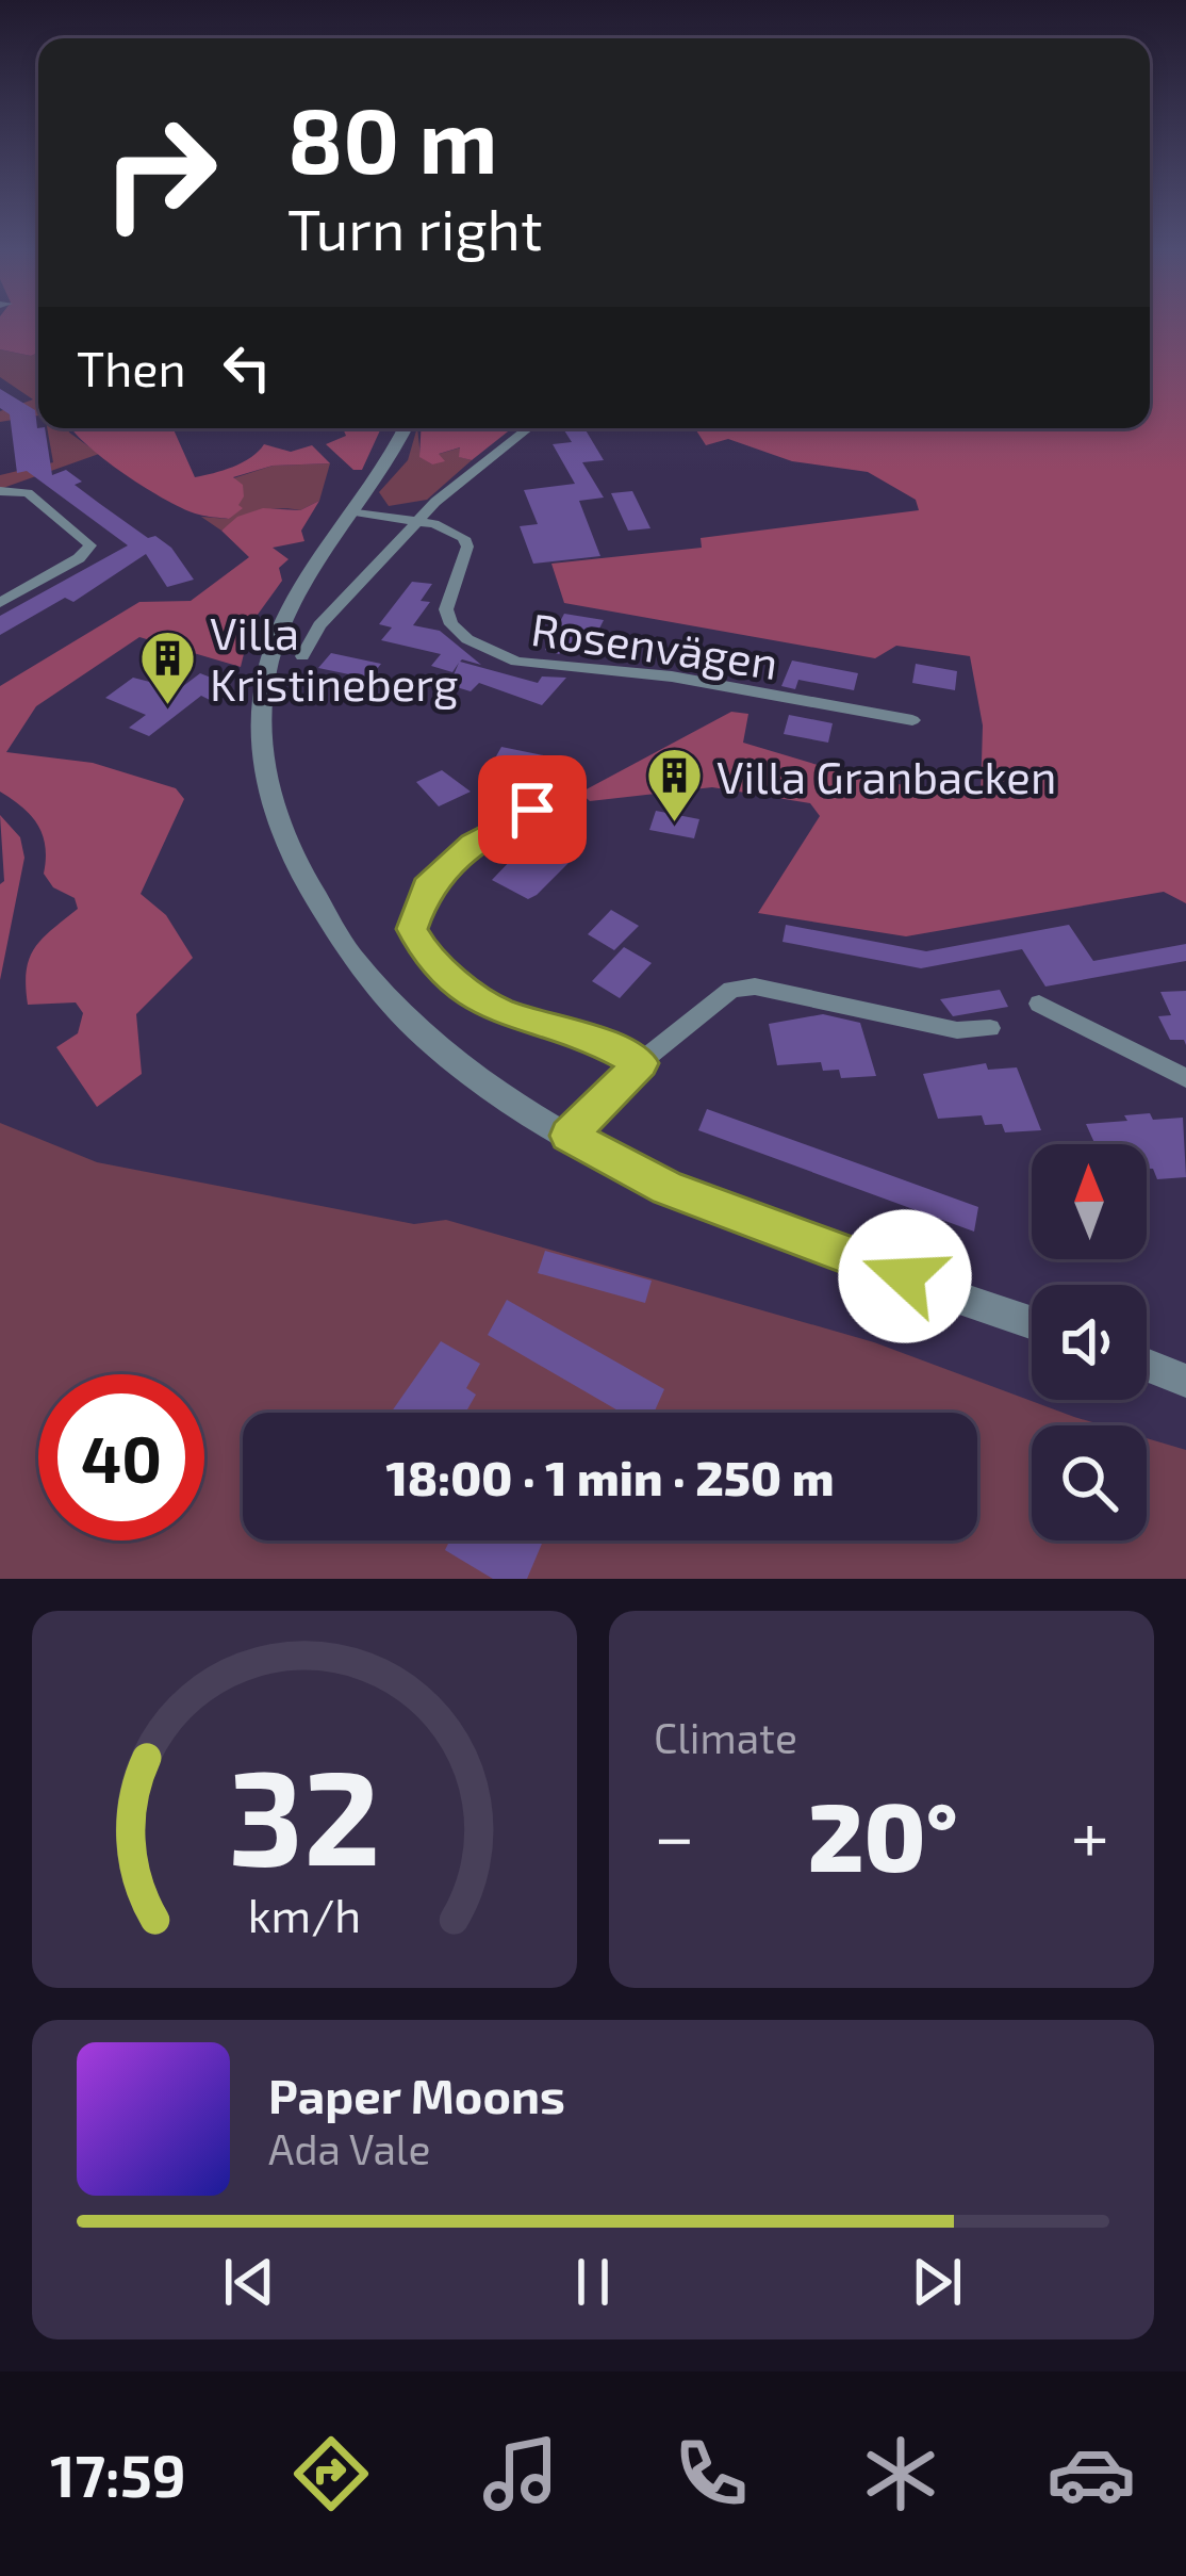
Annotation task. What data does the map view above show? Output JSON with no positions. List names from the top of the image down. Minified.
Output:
{"streets":{"street":["Rosenvägen"]},"places":{"building":["Villa Kristineberg","Villa Granbacken"]},"north":"top","page":{"turn":["80 m","Turn right"],"then":"Then","limit":"40","trip":"18:00 · 1 min · 250 m","tile":"Climate","heat":["−","20°","+"],"song":["Paper Moons","Ada Vale"],"tabs":"17:59","gauge":["32","km/h"]}}
